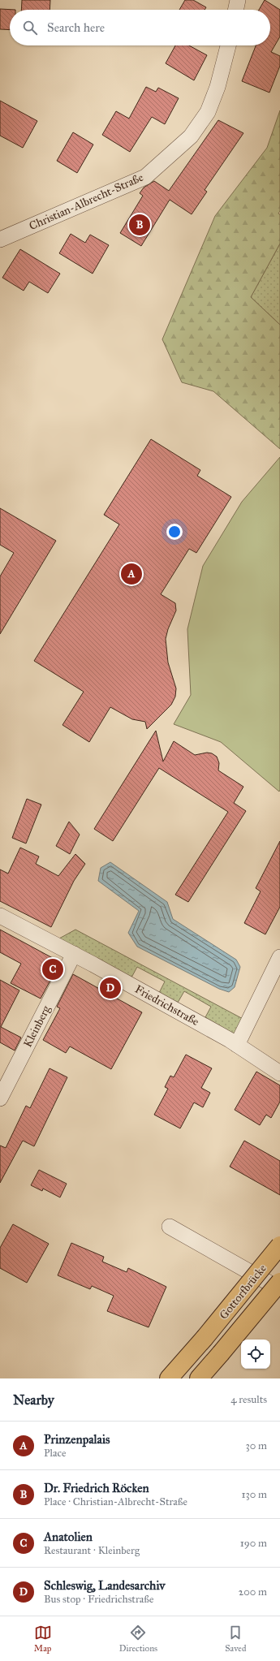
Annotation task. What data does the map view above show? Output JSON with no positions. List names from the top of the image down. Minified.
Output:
{"streets":{"highway":["Gottorfbrücke"],"street":["Christian-Albrecht-Straße","Friedrichstraße","Kleinberg"]},"crossings":[["Friedrichstraße","Kleinberg"]],"page":{"search":"Search here","pins":["B","A","C","D"],"heading":["Nearby","4 results"],"list":[{"mark":"A","name":"Prinzenpalais","note":"Place","value":"30 m"},{"mark":"B","name":"Dr. Friedrich Röcken","note":"Place · Christian-Albrecht-Straße","value":"130 m"},{"mark":"C","name":"Anatolien","note":"Restaurant · Kleinberg","value":"190 m"},{"mark":"D","name":"Schleswig, Landesarchiv","note":"Bus stop · Friedrichstraße","value":"200 m"}],"nav":["Map","Directions","Saved"]}}
